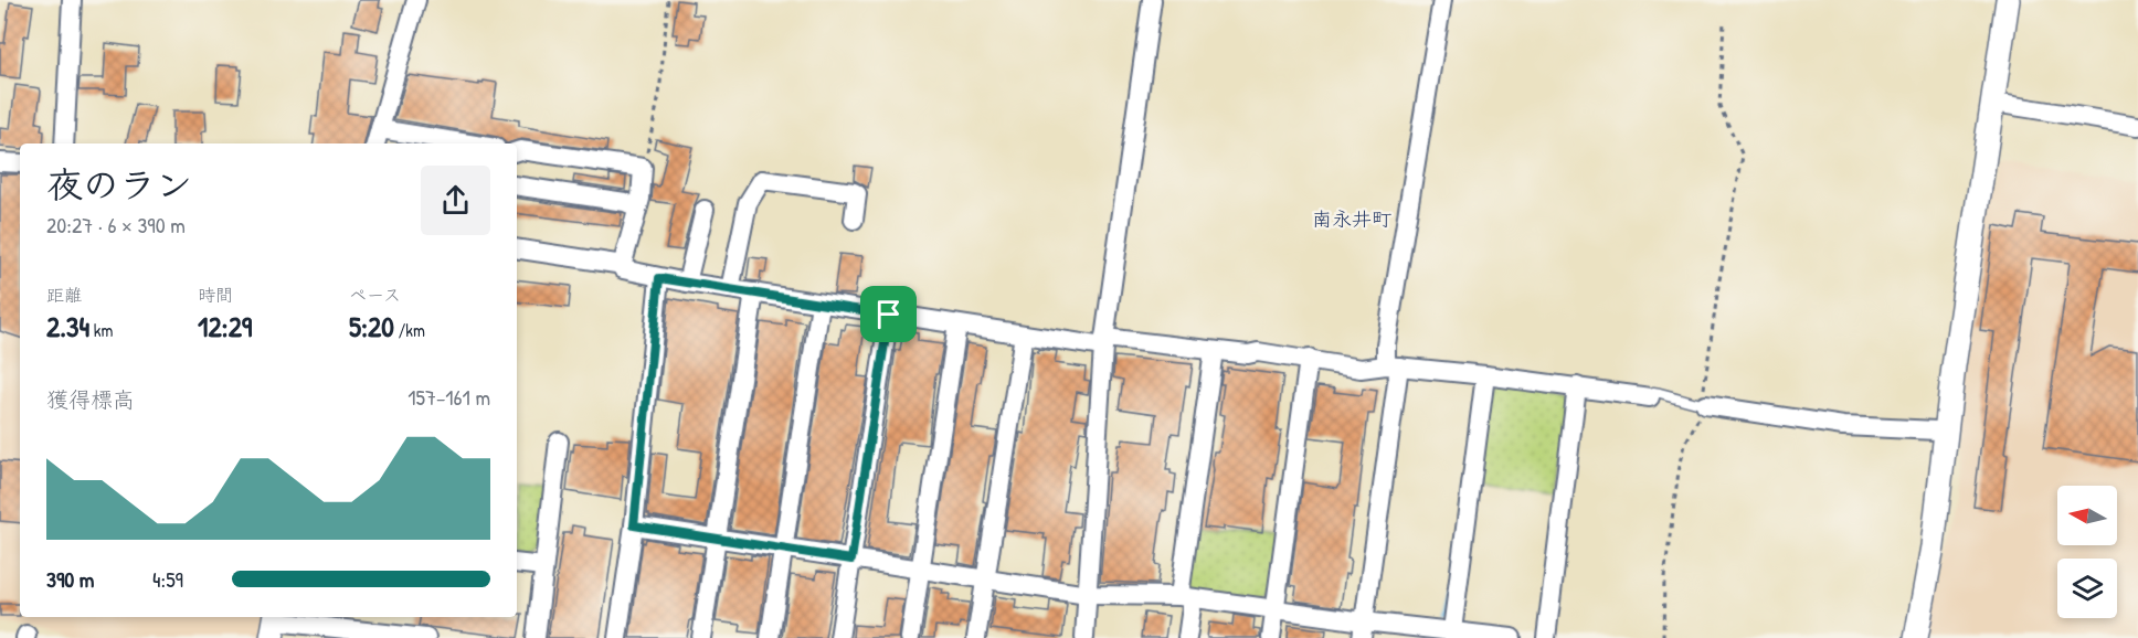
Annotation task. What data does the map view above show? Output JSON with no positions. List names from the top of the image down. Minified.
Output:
{"districts":["南永井町"],"north":"left","page":{"heading":["夜のラン","20:27 · 6 × 390 m"],"stats":[["距離","2.34 km"],["時間","12:29"],["ペース","5:20 /km"]],"chart":["獲得標高","157–161 m"],"list":[{"name":"390 m","note":"4:59"}]}}
